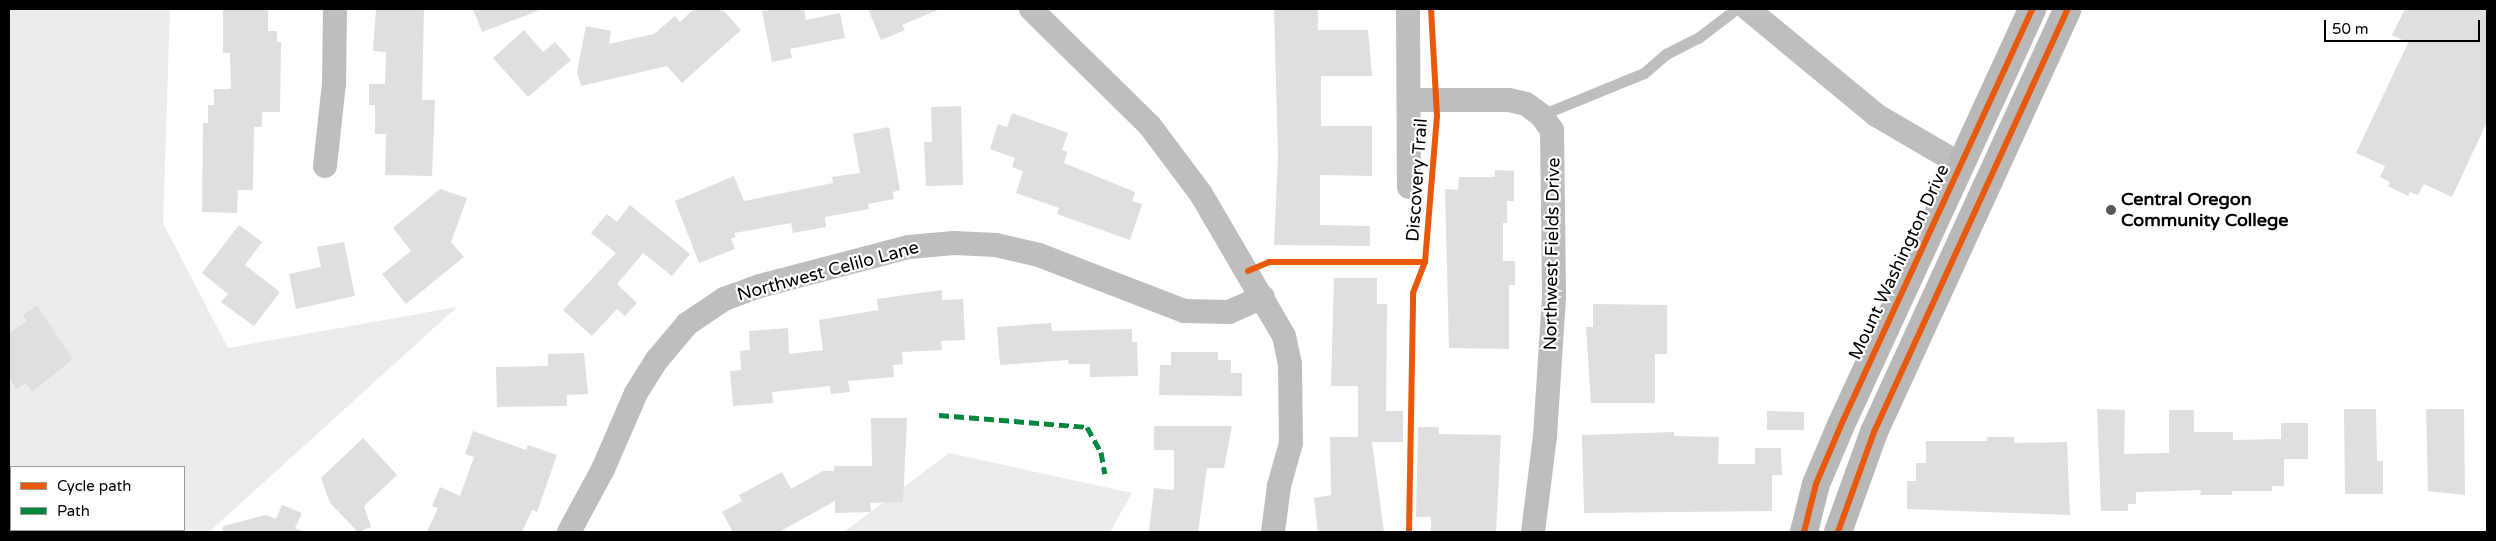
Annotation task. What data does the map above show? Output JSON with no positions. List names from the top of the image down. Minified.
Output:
{"streets":{"main road":["Mount Washington Drive"],"street":["Northwest Fields Drive","Northwest Celilo Lane"],"cycle path":["Discovery Trail"]},"places":["Central Oregon Community College"],"legend":["Cycle path","Path"],"scale_bar":"50 m"}
